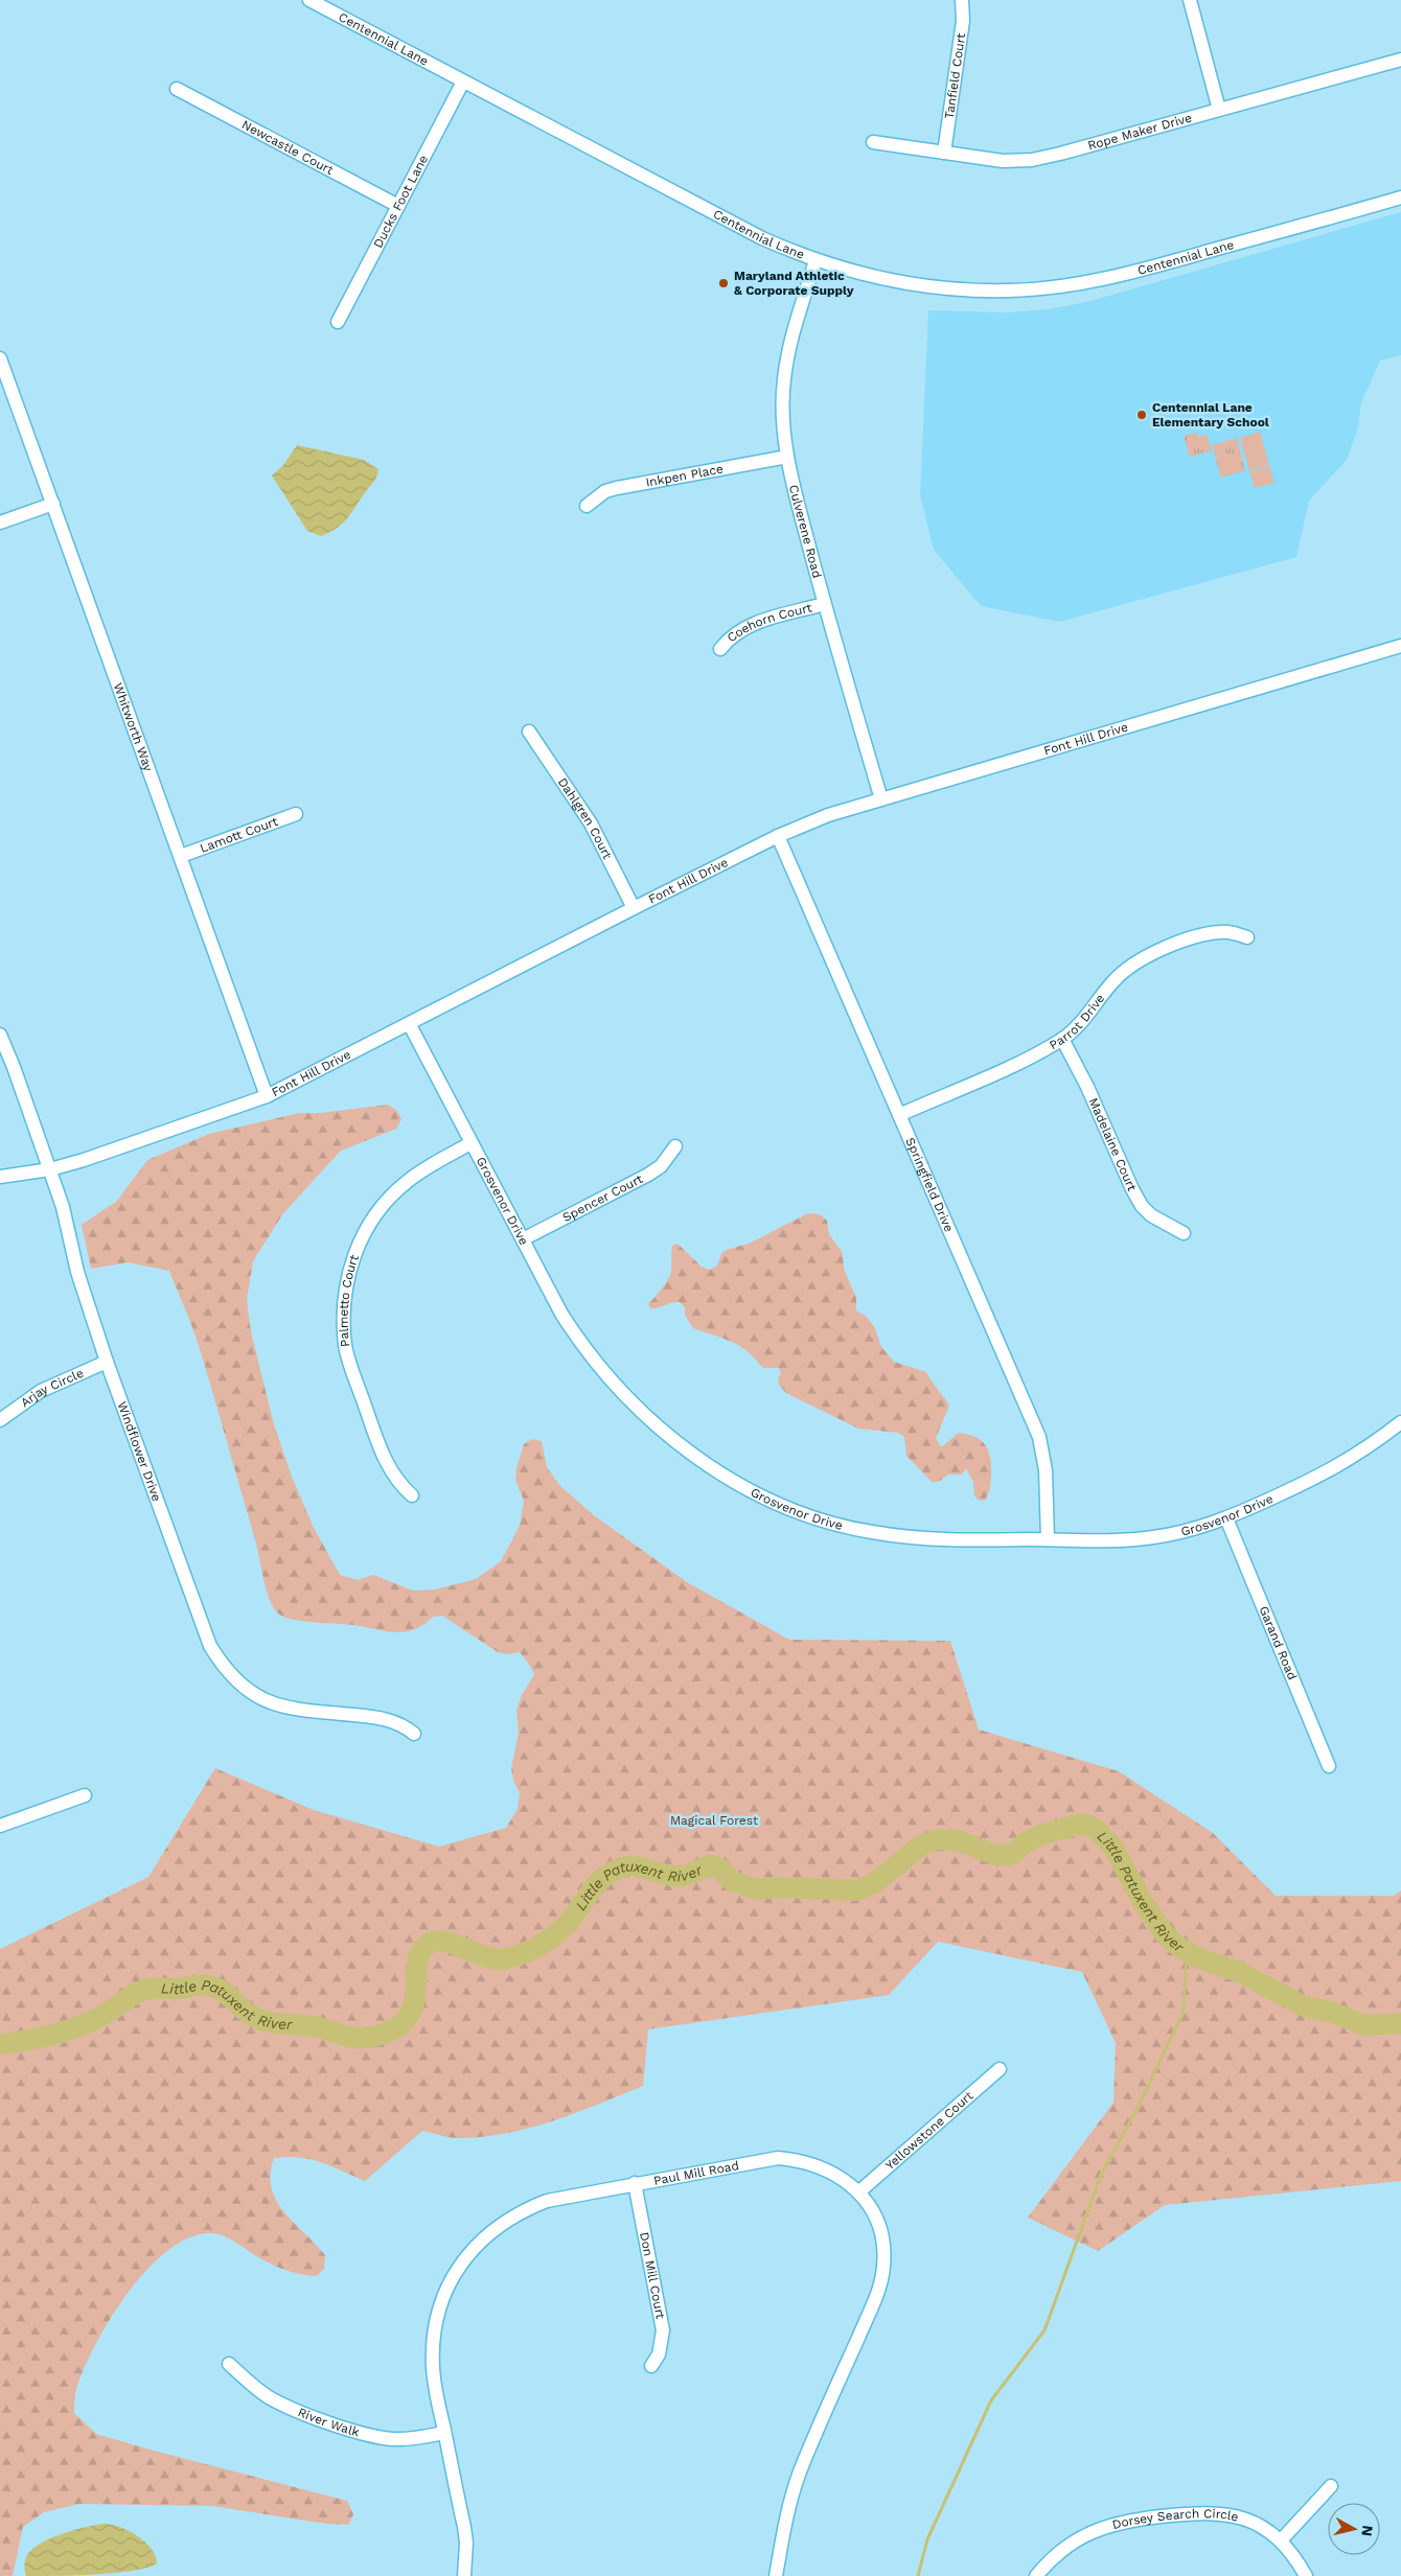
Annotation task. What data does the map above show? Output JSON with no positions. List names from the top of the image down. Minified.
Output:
{"streets":{"street":["Centennial Lane","Tanfield Court","Rope Maker Drive","Newcastle Court","Ducks Foot Lane","Inkpen Place","Culverene Road","Coehorn Court","Whitworth Way","Font Hill Drive","Dahlgren Court","Lamott Court","Parrot Drive","Madelaine Court","Springfield Drive","Spencer Court","Grosvenor Drive","Palmetto Court","Arjay Circle","Windflower Drive","Garand Road","Yellowstone Court","Paul Mill Road","Don Mill Court","River Walk","Dorsey Search Circle"]},"crossings":[["Centennial Lane","Ducks Foot Lane"],["Centennial Lane","Culverene Road"],["Tanfield Court","Rope Maker Drive"],["Newcastle Court","Ducks Foot Lane"],["Inkpen Place","Culverene Road"],["Culverene Road","Coehorn Court"],["Culverene Road","Font Hill Drive"],["Whitworth Way","Font Hill Drive"],["Whitworth Way","Lamott Court"],["Font Hill Drive","Dahlgren Court"],["Font Hill Drive","Springfield Drive"],["Font Hill Drive","Grosvenor Drive"],["Font Hill Drive","Windflower Drive"],["Parrot Drive","Madelaine Court"],["Parrot Drive","Springfield Drive"],["Springfield Drive","Grosvenor Drive"],["Spencer Court","Grosvenor Drive"],["Grosvenor Drive","Palmetto Court"],["Grosvenor Drive","Garand Road"],["Arjay Circle","Windflower Drive"],["Yellowstone Court","Paul Mill Road"],["Paul Mill Road","Don Mill Court"],["Paul Mill Road","River Walk"]],"water":["Little Patuxent River"],"parks":["Magical Forest"],"places":["Maryland Athletic & Corporate Supply","Centennial Lane Elementary School"],"north":"right"}
